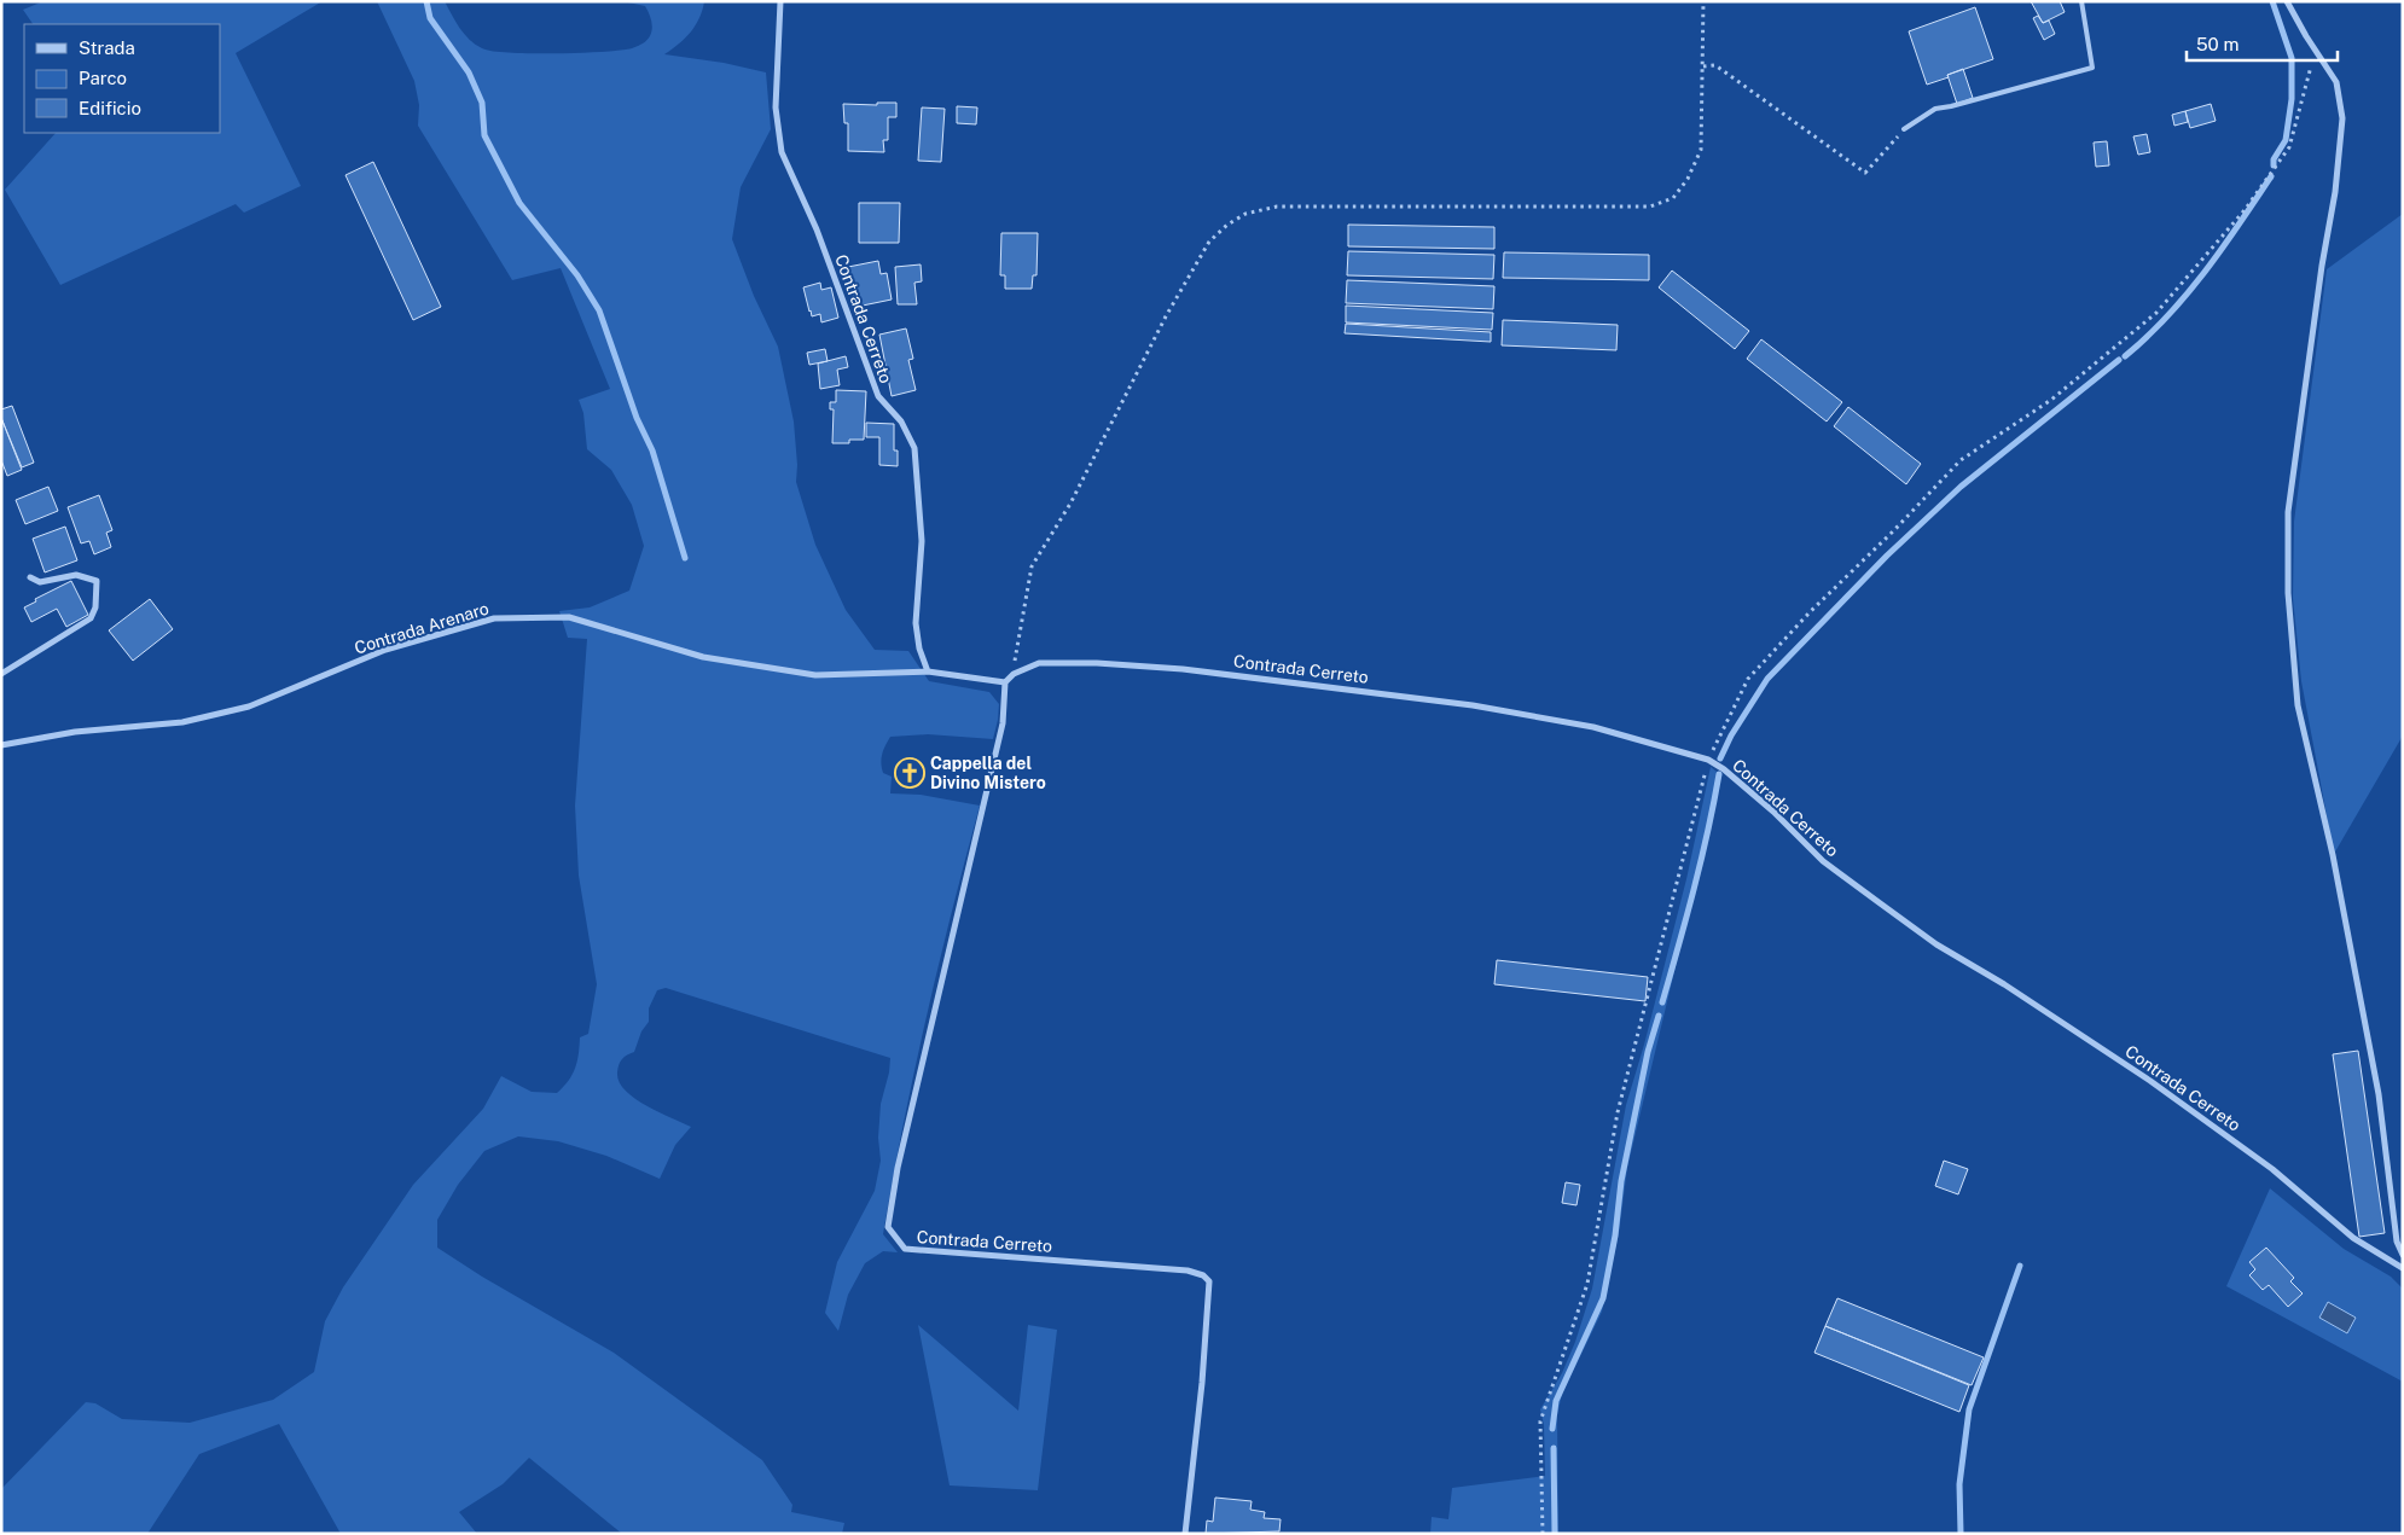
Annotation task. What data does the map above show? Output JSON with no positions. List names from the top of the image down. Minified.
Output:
{"streets":{"street":["Contrada Cerreto","Contrada Arenaro"]},"crossings":[["Contrada Cerreto","Contrada Arenaro"]],"places":{"church":["Cappella del Divino Mistero"]},"legend":["Strada","Parco","Edificio"],"scale_bar":"50 m"}
